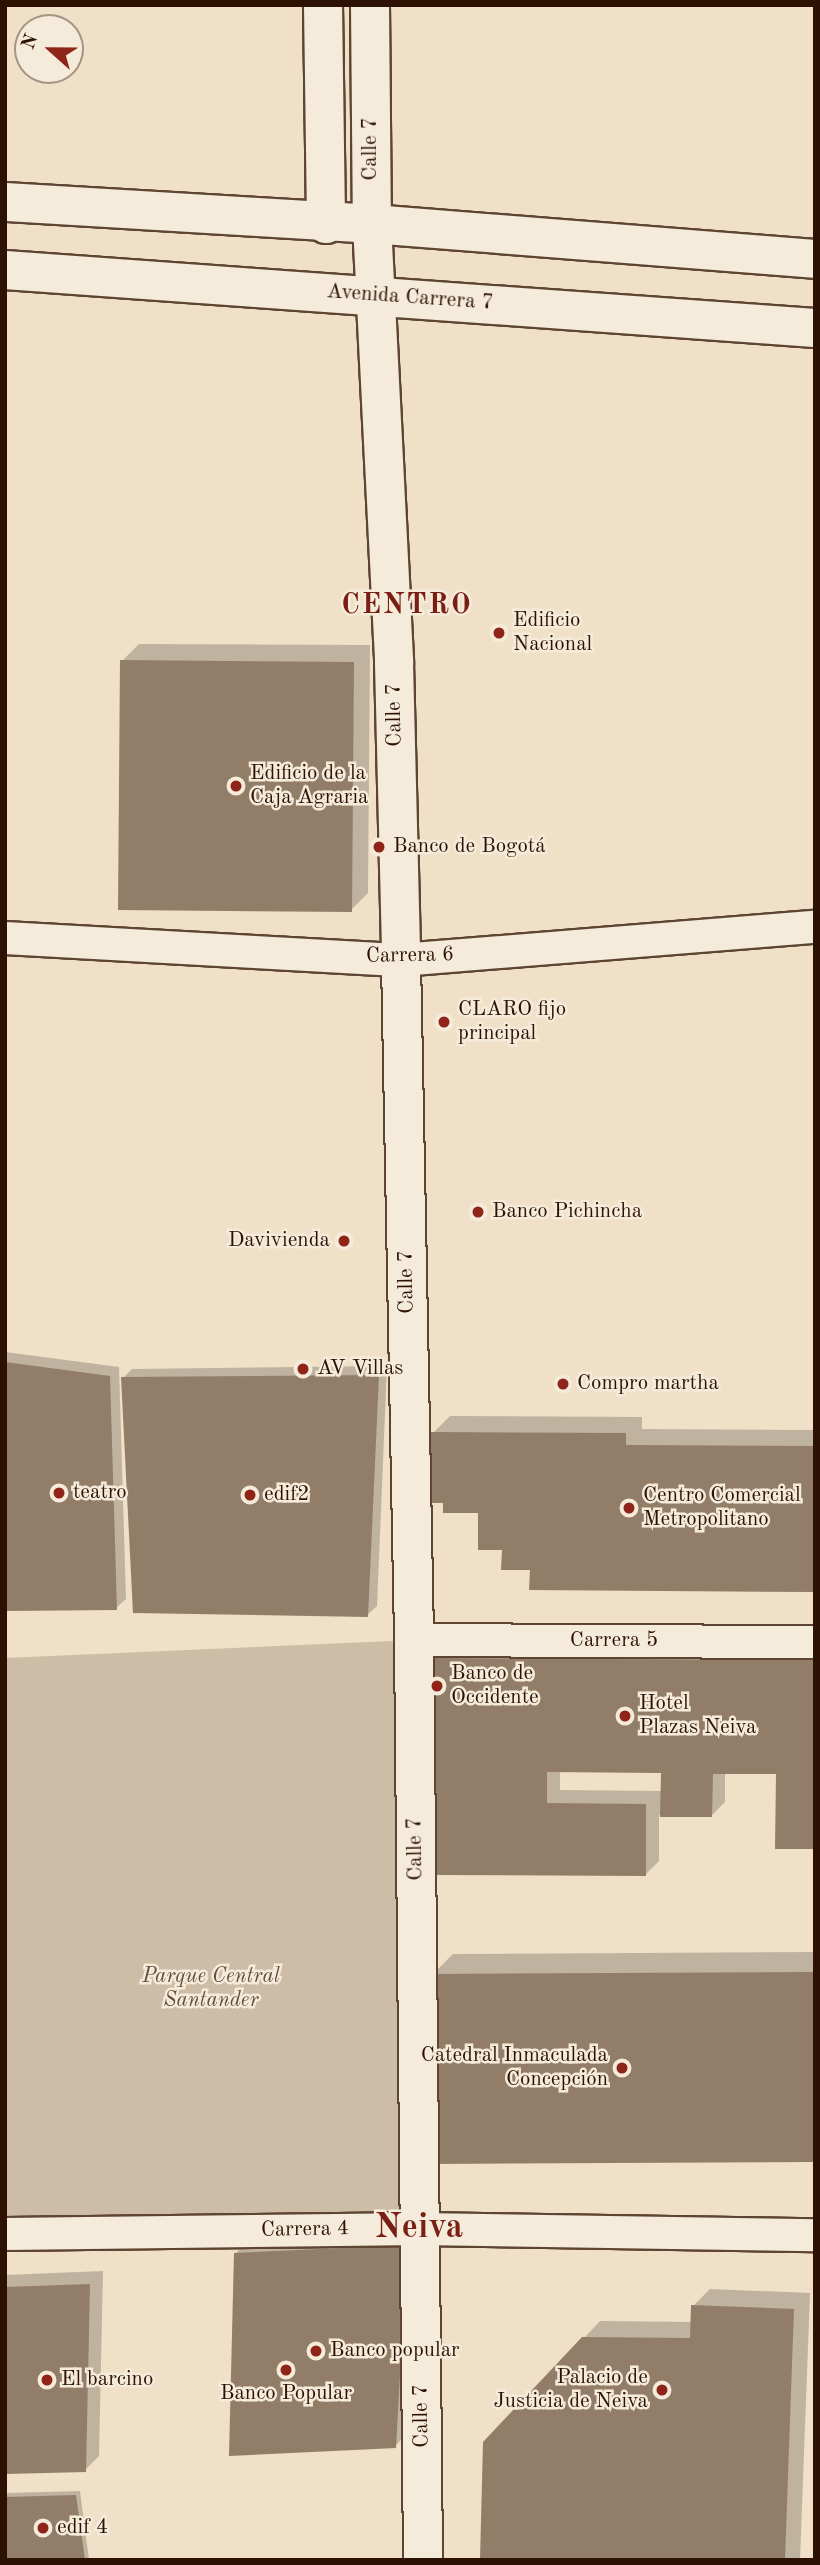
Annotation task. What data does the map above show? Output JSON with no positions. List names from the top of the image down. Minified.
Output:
{"streets":{"street":["Calle 7","Avenida Carrera 7","Carrera 6","Carrera 5","Carrera 4"]},"crossings":[["Calle 7","Avenida Carrera 7"],["Calle 7","Carrera 6"],["Calle 7","Carrera 5"],["Calle 7","Carrera 4"]],"districts":["CENTRO","Neiva"],"parks":["Parque Central Santander"],"places":["Edificio Nacional","Edificio de la Caja Agraria","Banco de Bogotá","CLARO fijo principal","Banco Pichincha","Davivienda","AV Villas","Compro martha","teatro","edif2","Centro Comercial Metropolitano","Banco de Occidente","Hotel Plazas Neiva","Catedral Inmaculada Concepción","Banco popular","Banco Popular","El barcino","Palacio de Justicia de Neiva","edif 4"],"north":"left"}
